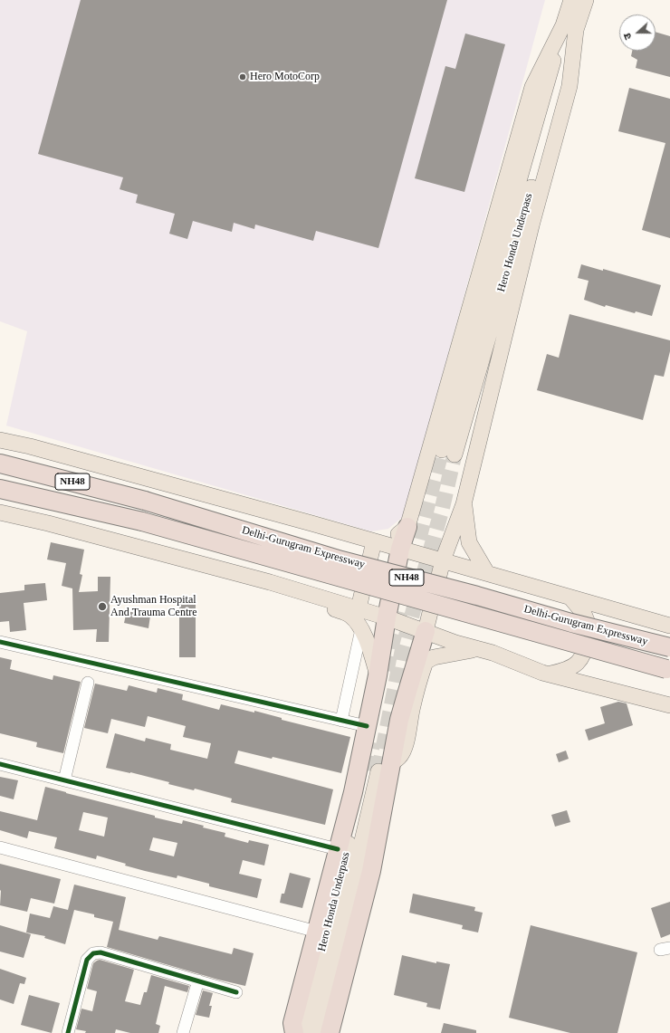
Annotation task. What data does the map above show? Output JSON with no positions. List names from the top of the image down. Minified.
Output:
{"streets":{"highway":["NH48","Delhi-Gurugram Expressway"],"main road":["Hero Honda Underpass"]},"places":["Hero MotoCorp","Ayushman Hospital And Trauma Centre"],"north":"left"}
